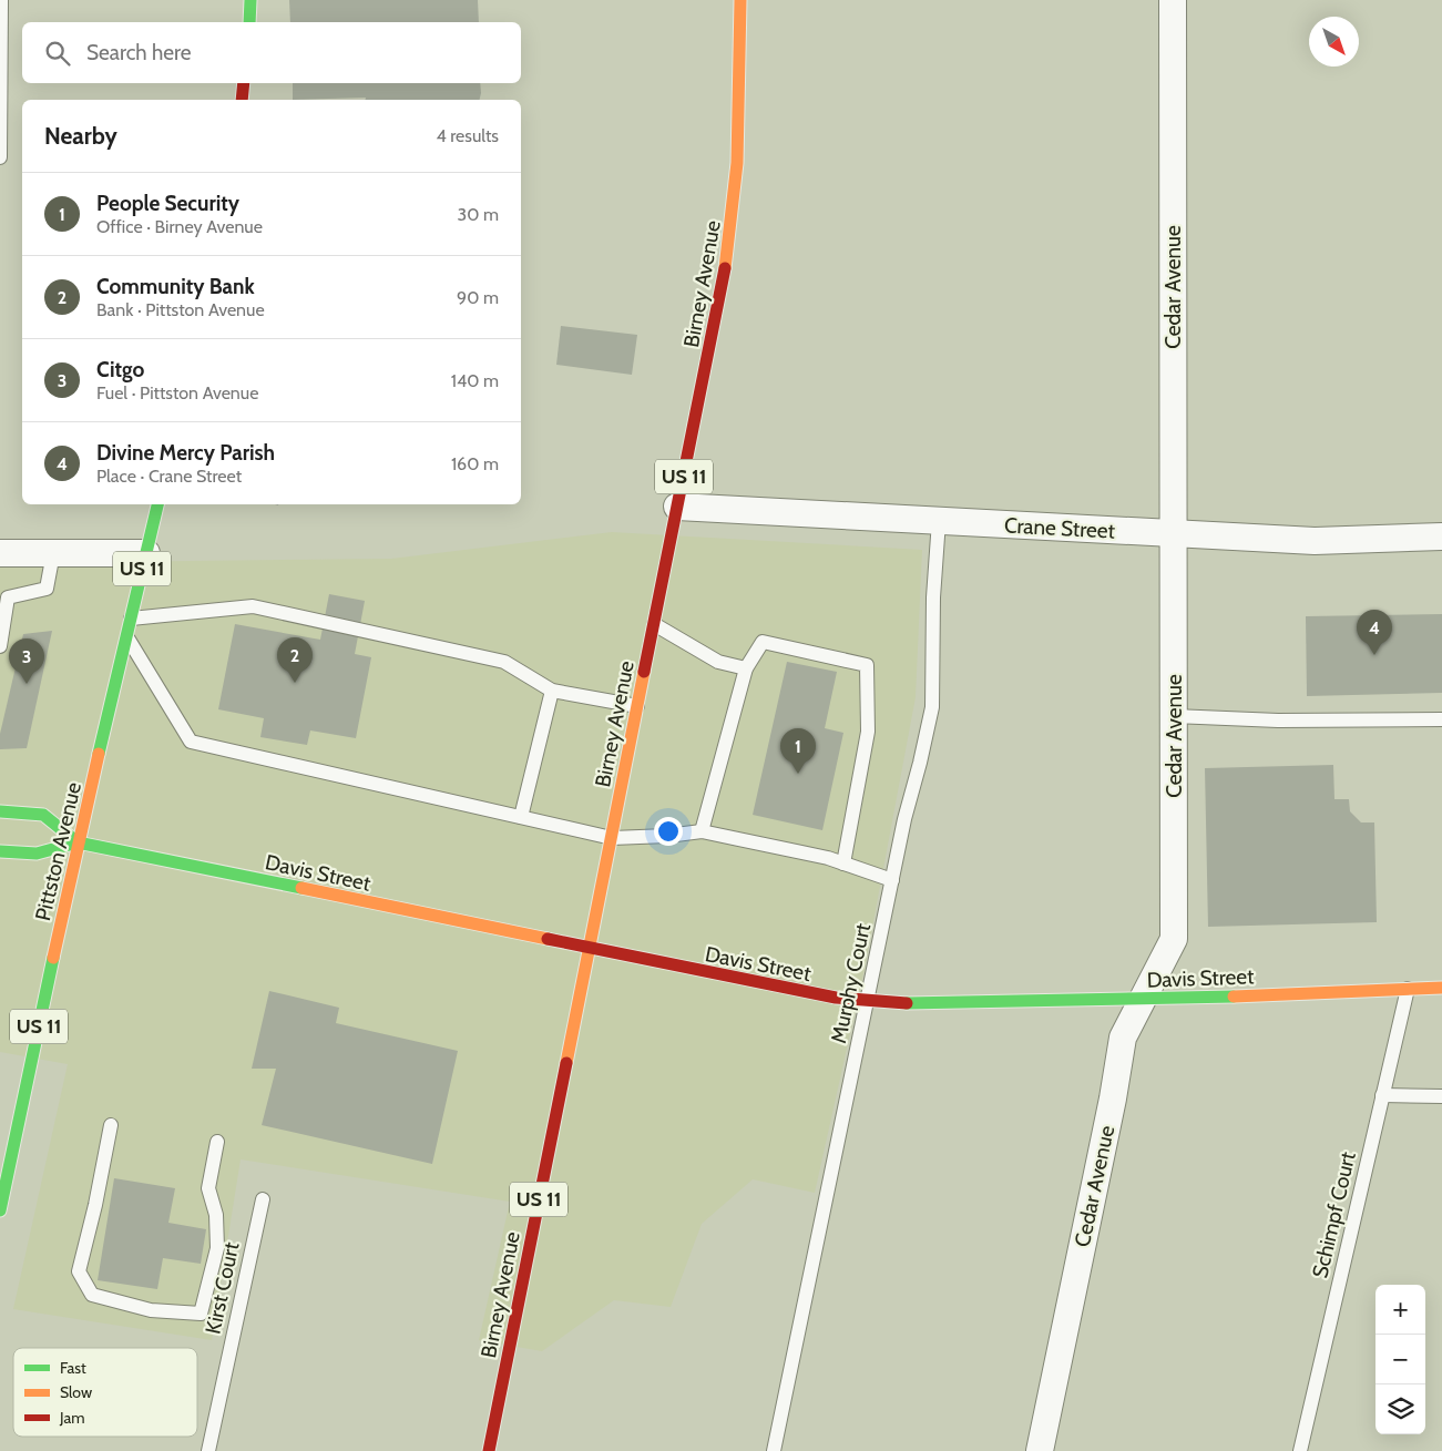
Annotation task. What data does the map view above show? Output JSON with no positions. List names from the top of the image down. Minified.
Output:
{"streets":{"main road":["Birney Avenue","US 11","Pittston Avenue","Davis Street"],"street":["Cedar Avenue","Crane Street"],"lane":["Murphy Court","Schimpf Court","Kirst Court"]},"crossings":[["Birney Avenue","Crane Street"],["Birney Avenue","Davis Street"],["Cedar Avenue","Crane Street"],["Cedar Avenue","Davis Street"],["Crane Street","Murphy Court"],["Pittston Avenue","Davis Street"],["Davis Street","Murphy Court"],["Davis Street","Schimpf Court"]],"legend":["Fast","Slow","Jam"],"north":"bottom right","page":{"search":"Search here","heading":["Nearby","4 results"],"list":[{"mark":"1","name":"People Security","note":"Office · Birney Avenue","value":"30 m"},{"mark":"2","name":"Community Bank","note":"Bank · Pittston Avenue","value":"90 m"},{"mark":"3","name":"Citgo","note":"Fuel · Pittston Avenue","value":"140 m"},{"mark":"4","name":"Divine Mercy Parish","note":"Place · Crane Street","value":"160 m"}],"pins":["4","2","3","1"],"map_buttons":["+","−"]}}
